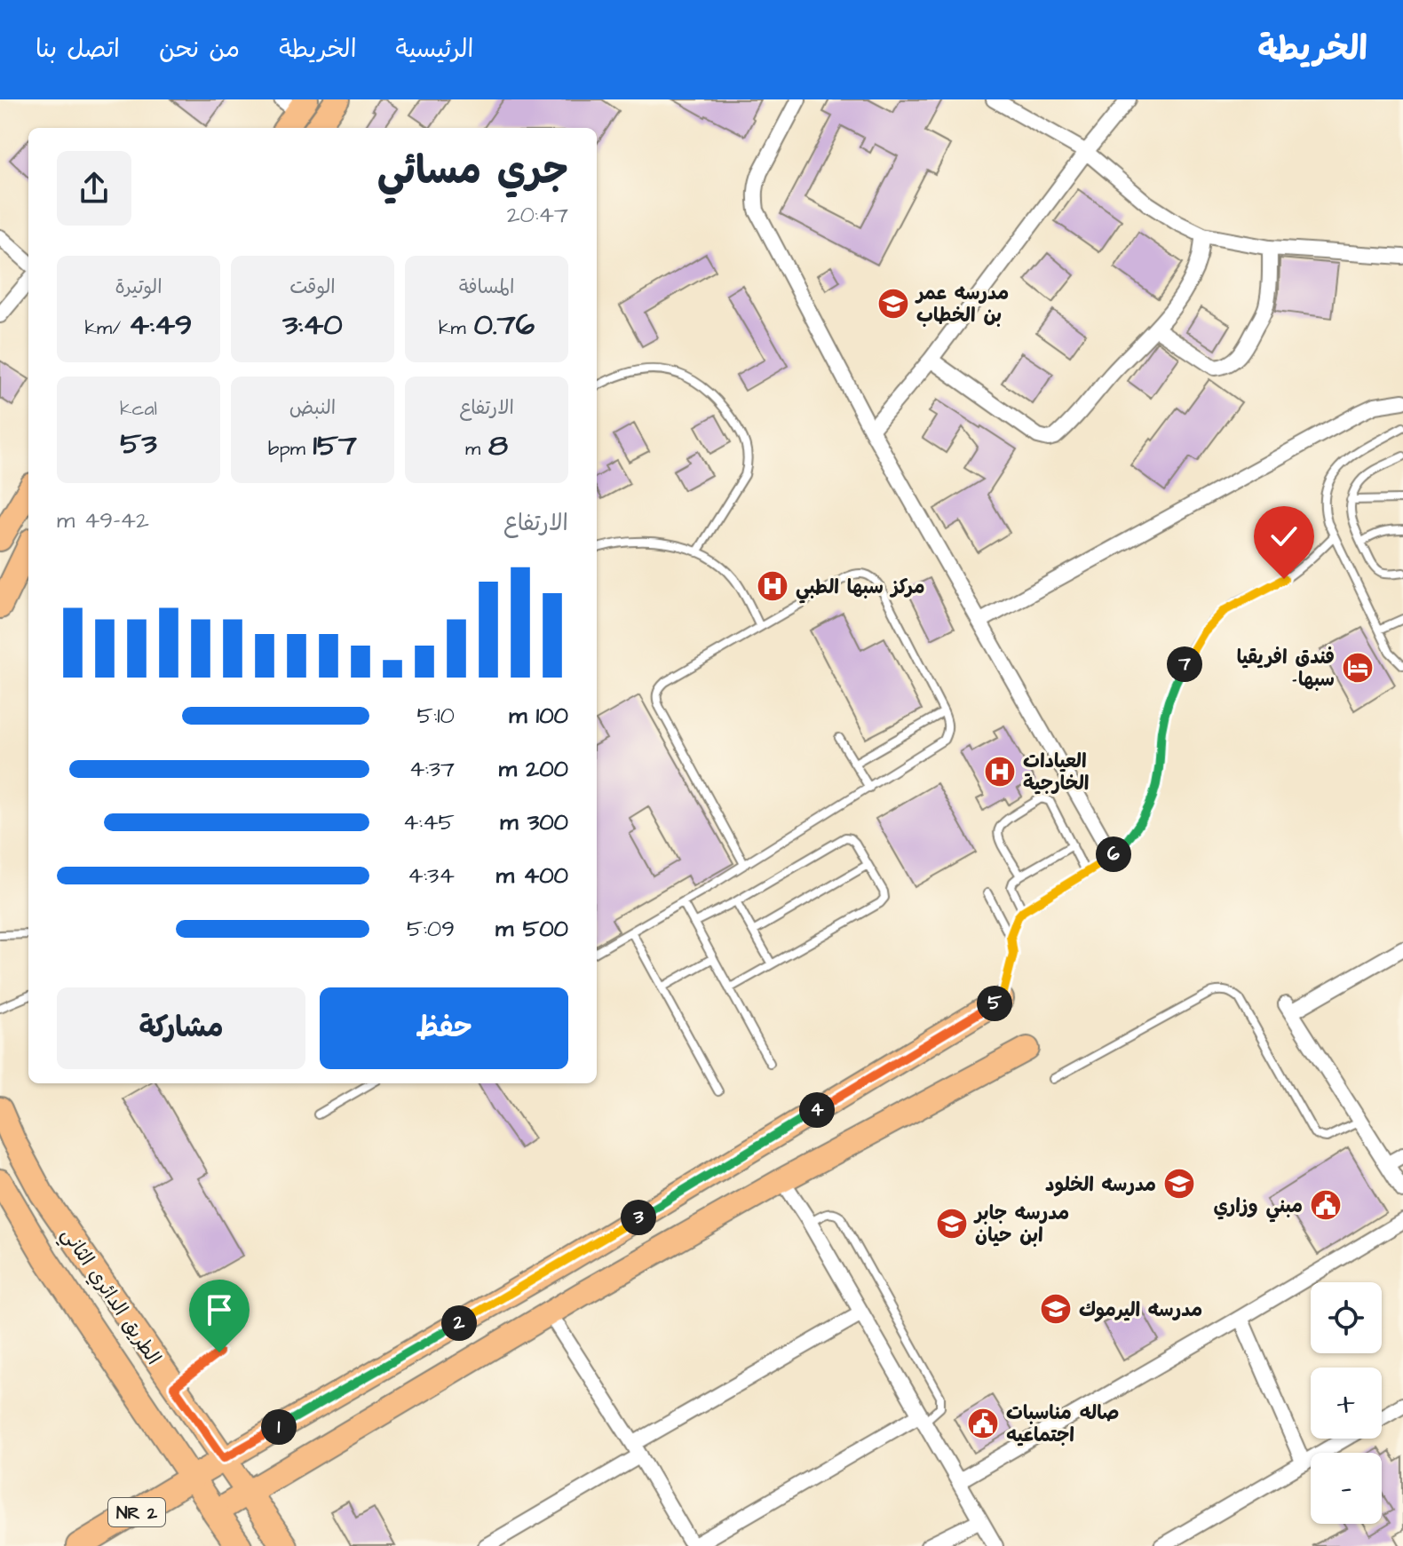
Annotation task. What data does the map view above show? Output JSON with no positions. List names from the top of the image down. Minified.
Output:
{"streets":{"highway":["الطريق الدائري الثاني","NR 2"]},"crossings":[["الطريق الدائري الثاني","NR 2"]],"places":{"school or university":["مدرسه عمر بن الخطاب","مدرسه الخلود","مدرسه جابر ابن حيان","مدرسه اليرموك"],"hospital":["مركز سبها الطبي","العيادات الخارجية"],"hotel":["فندق افريقيا -سبها"],"public building":["مبني وزاري","صاله مناسبات اجتماعيه"]},"page":{"header":"الخريطة","nav":["الرئيسية","الخريطة","من نحن","اتصل بنا"],"heading":["جري مسائي","20:47"],"stats":[["المسافة","0.76 km"],["الوقت","3:40"],["الوتيرة","4:49 /km"],["الارتفاع","8 m"],["النبض","157 bpm"],["kcal","53"]],"chart":["الارتفاع","42–49 m"],"pins":["7","6","5","4","3","2","1"],"list":[{"name":"100 m","note":"5:10"},{"name":"200 m","note":"4:37"},{"name":"300 m","note":"4:45"},{"name":"400 m","note":"4:34"},{"name":"500 m","note":"5:09"}],"buttons":["حفظ","مشاركة"],"map_buttons":["+","−"]}}
